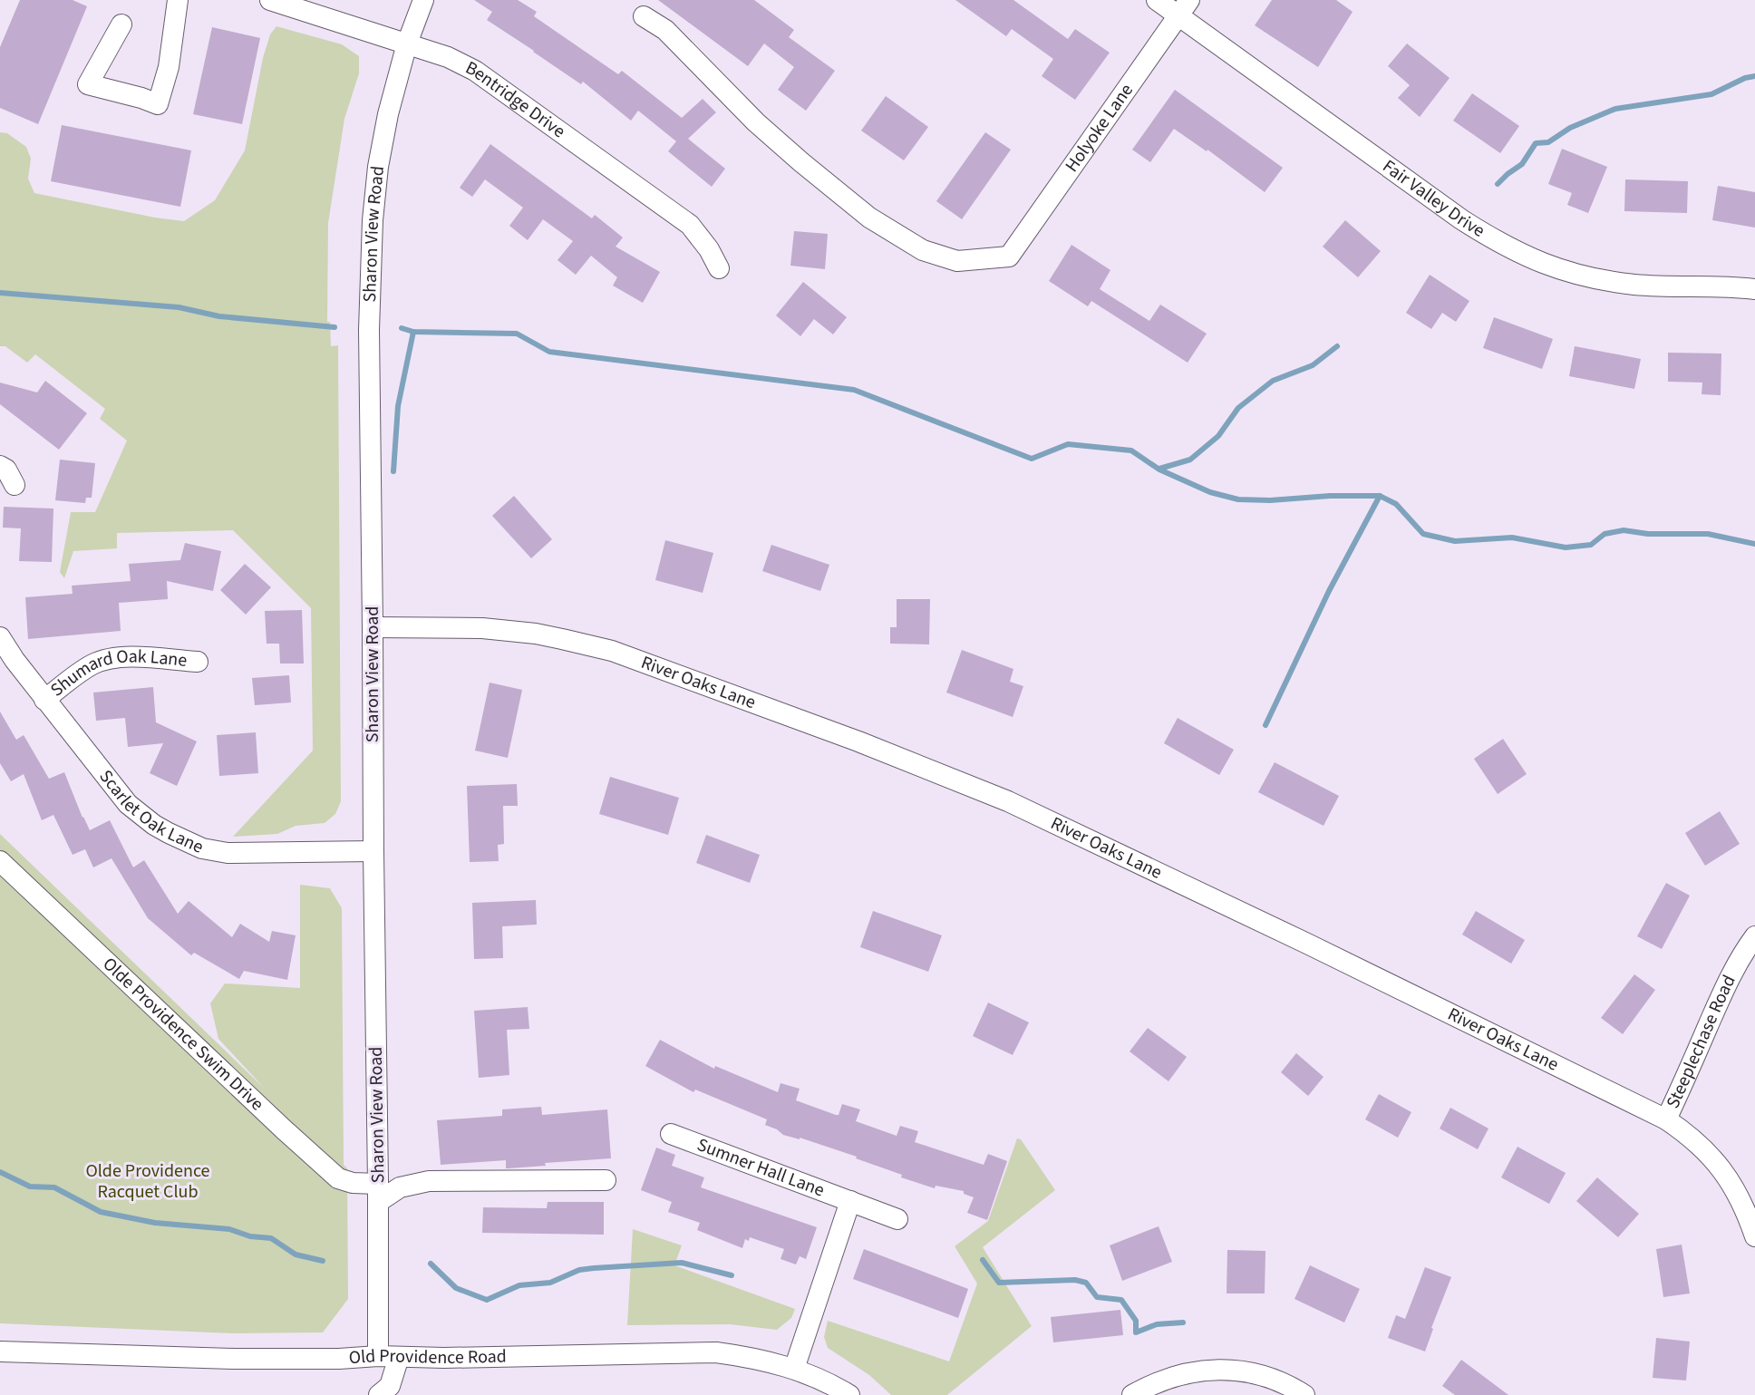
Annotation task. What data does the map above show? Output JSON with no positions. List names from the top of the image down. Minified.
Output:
{"streets":{"street":["Bentridge Drive","Holyoke Lane","Fair Valley Drive","Sharon View Road","Shumard Oak Lane","River Oaks Lane","Scarlet Oak Lane","Olde Providence Swim Drive","Steeplechase Road","Sumner Hall Lane","Old Providence Road"]},"crossings":[["Bentridge Drive","Sharon View Road"],["Holyoke Lane","Fair Valley Drive"],["Sharon View Road","River Oaks Lane"],["Sharon View Road","Scarlet Oak Lane"],["Sharon View Road","Olde Providence Swim Drive"],["Sharon View Road","Old Providence Road"],["Shumard Oak Lane","Scarlet Oak Lane"],["River Oaks Lane","Steeplechase Road"]],"parks":["Olde Providence Racquet Club"]}
